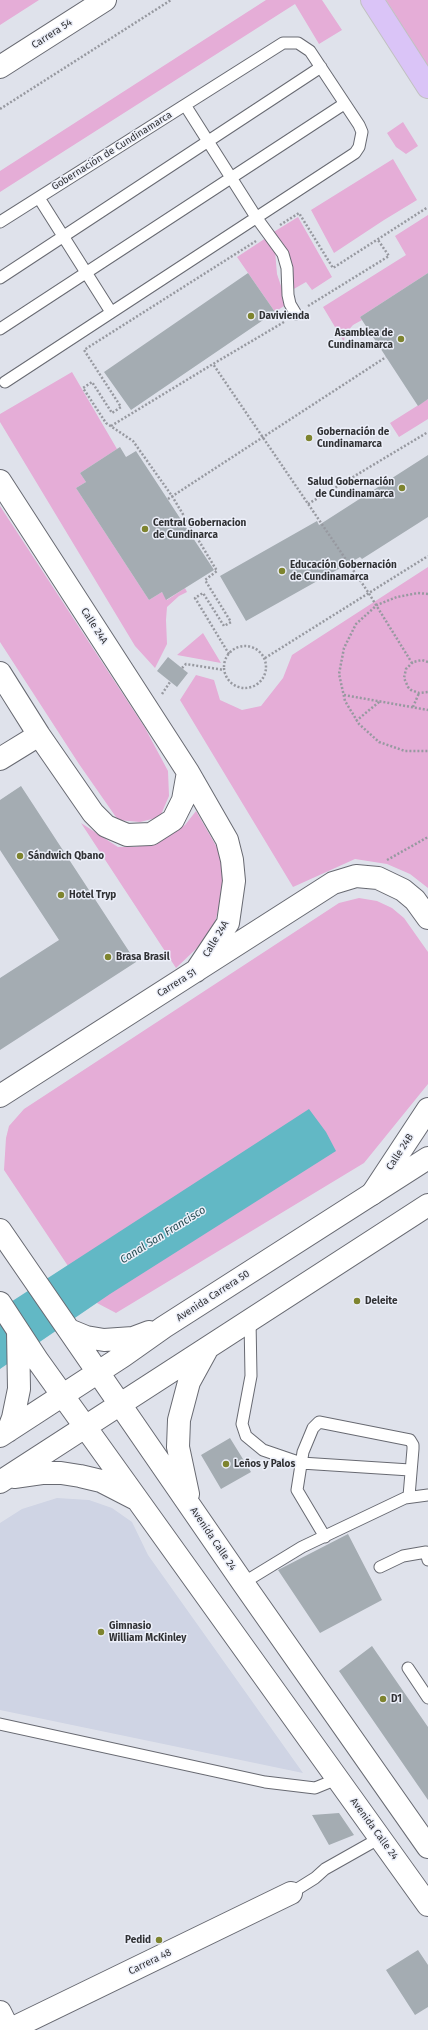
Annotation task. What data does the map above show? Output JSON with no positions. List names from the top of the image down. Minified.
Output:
{"streets":{"main road":["Carrera 54","Calle 24A","Carrera 51","Calle 24B","Avenida Carrera 50","Avenida Calle 24","Carrera 48"],"lane":["Gobernación de Cundinamarca"]},"crossings":[["Calle 24A","Carrera 51"],["Calle 24B","Avenida Carrera 50"],["Avenida Carrera 50","Avenida Calle 24"]],"water":["Canal San Francisco"],"places":["Davivienda","Asamblea de Cundinamarca","Gobernación de Cundinamarca","Salud Gobernación de Cundinamarca","Central Gobernacion de Cundinarca","Educación Gobernación de Cundinamarca","Sándwich Qbano","Hotel Tryp","Brasa Brasil","Deleite","Leños y Palos","Gimnasio William McKinley","D1","Pedid"]}
